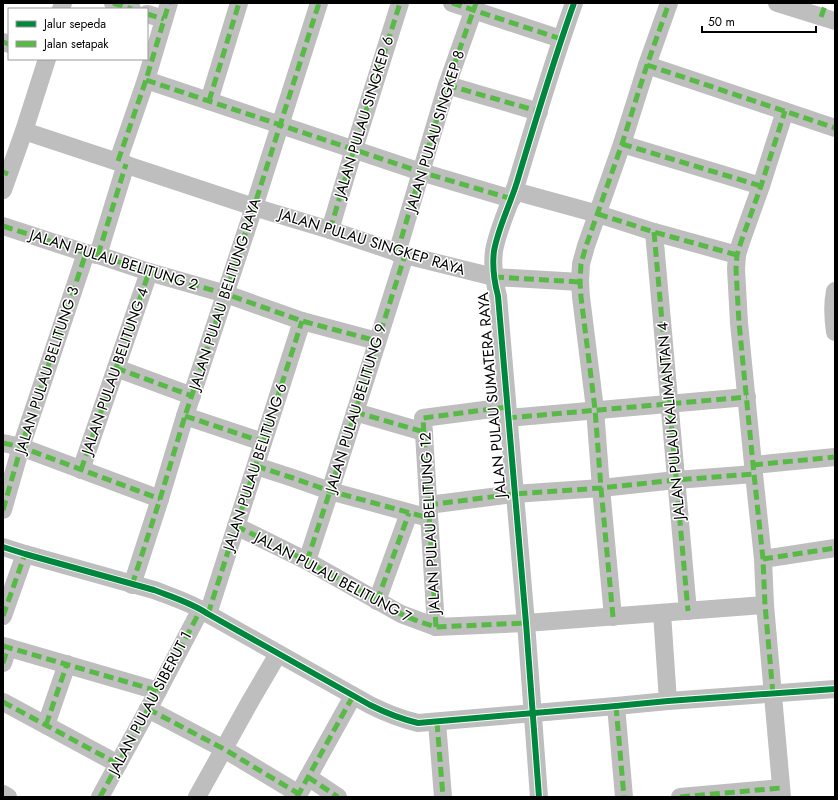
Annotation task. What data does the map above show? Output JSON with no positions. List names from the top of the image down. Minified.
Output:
{"streets":{"street":["JALAN PULAU SINGKEP 6","JALAN PULAU SINGKEP 8","JALAN PULAU SINGKEP RAYA","JALAN PULAU BELITUNG 2","JALAN PULAU BELITUNG RAYA","JALAN PULAU BELITUNG 3","JALAN PULAU BELITUNG 4","JALAN PULAU SUMATERA RAYA","JALAN PULAU BELITUNG 9","JALAN PULAU KALIMANTAN 4","JALAN PULAU BELITUNG 6","JALAN PULAU BELITUNG 12","JALAN PULAU BELITUNG 7","JALAN PULAU SIBERUT 1"]},"crossings":[["JALAN PULAU SINGKEP 6","JALAN PULAU SINGKEP RAYA"],["JALAN PULAU SINGKEP 8","JALAN PULAU SINGKEP RAYA"],["JALAN PULAU SINGKEP 8","JALAN PULAU BELITUNG 9"],["JALAN PULAU SINGKEP RAYA","JALAN PULAU BELITUNG RAYA"],["JALAN PULAU SINGKEP RAYA","JALAN PULAU BELITUNG 3"],["JALAN PULAU SINGKEP RAYA","JALAN PULAU SUMATERA RAYA"],["JALAN PULAU SINGKEP RAYA","JALAN PULAU BELITUNG 9"],["JALAN PULAU BELITUNG 2","JALAN PULAU BELITUNG RAYA"],["JALAN PULAU BELITUNG 2","JALAN PULAU BELITUNG 3"],["JALAN PULAU BELITUNG 2","JALAN PULAU BELITUNG 4"],["JALAN PULAU BELITUNG 2","JALAN PULAU BELITUNG 9"],["JALAN PULAU BELITUNG 2","JALAN PULAU BELITUNG 6"],["JALAN PULAU SUMATERA RAYA","JALAN PULAU BELITUNG 7"],["JALAN PULAU BELITUNG 9","JALAN PULAU BELITUNG 7"],["JALAN PULAU KALIMANTAN 4","JALAN PULAU BELITUNG 7"],["JALAN PULAU BELITUNG 6","JALAN PULAU BELITUNG 7"],["JALAN PULAU BELITUNG 6","JALAN PULAU SIBERUT 1"],["JALAN PULAU BELITUNG 12","JALAN PULAU BELITUNG 7"]],"legend":["Jalur sepeda","Jalan setapak"],"scale_bar":"50 m"}
